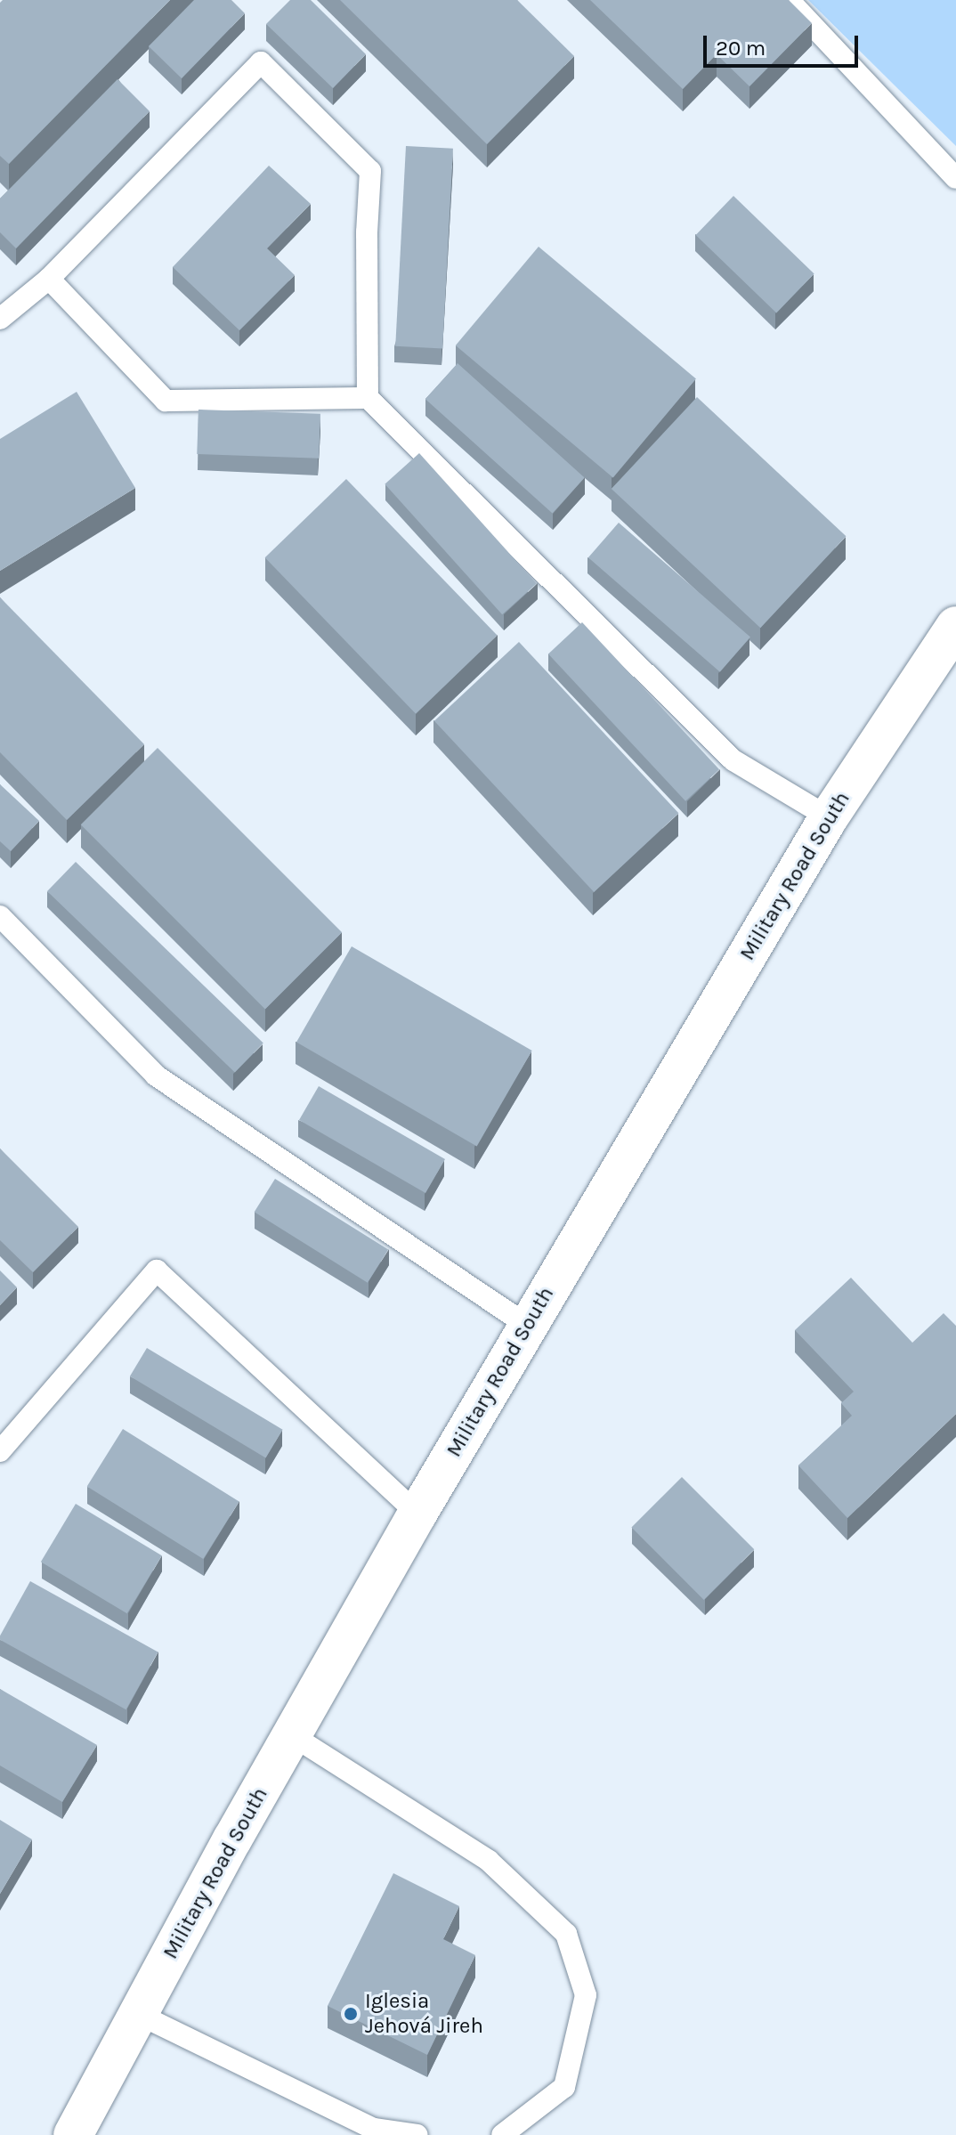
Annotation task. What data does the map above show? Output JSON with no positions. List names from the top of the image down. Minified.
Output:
{"streets":{"main road":["Military Road South"]},"places":["Iglesia Jehová Jireh"],"scale_bar":"20 m"}
